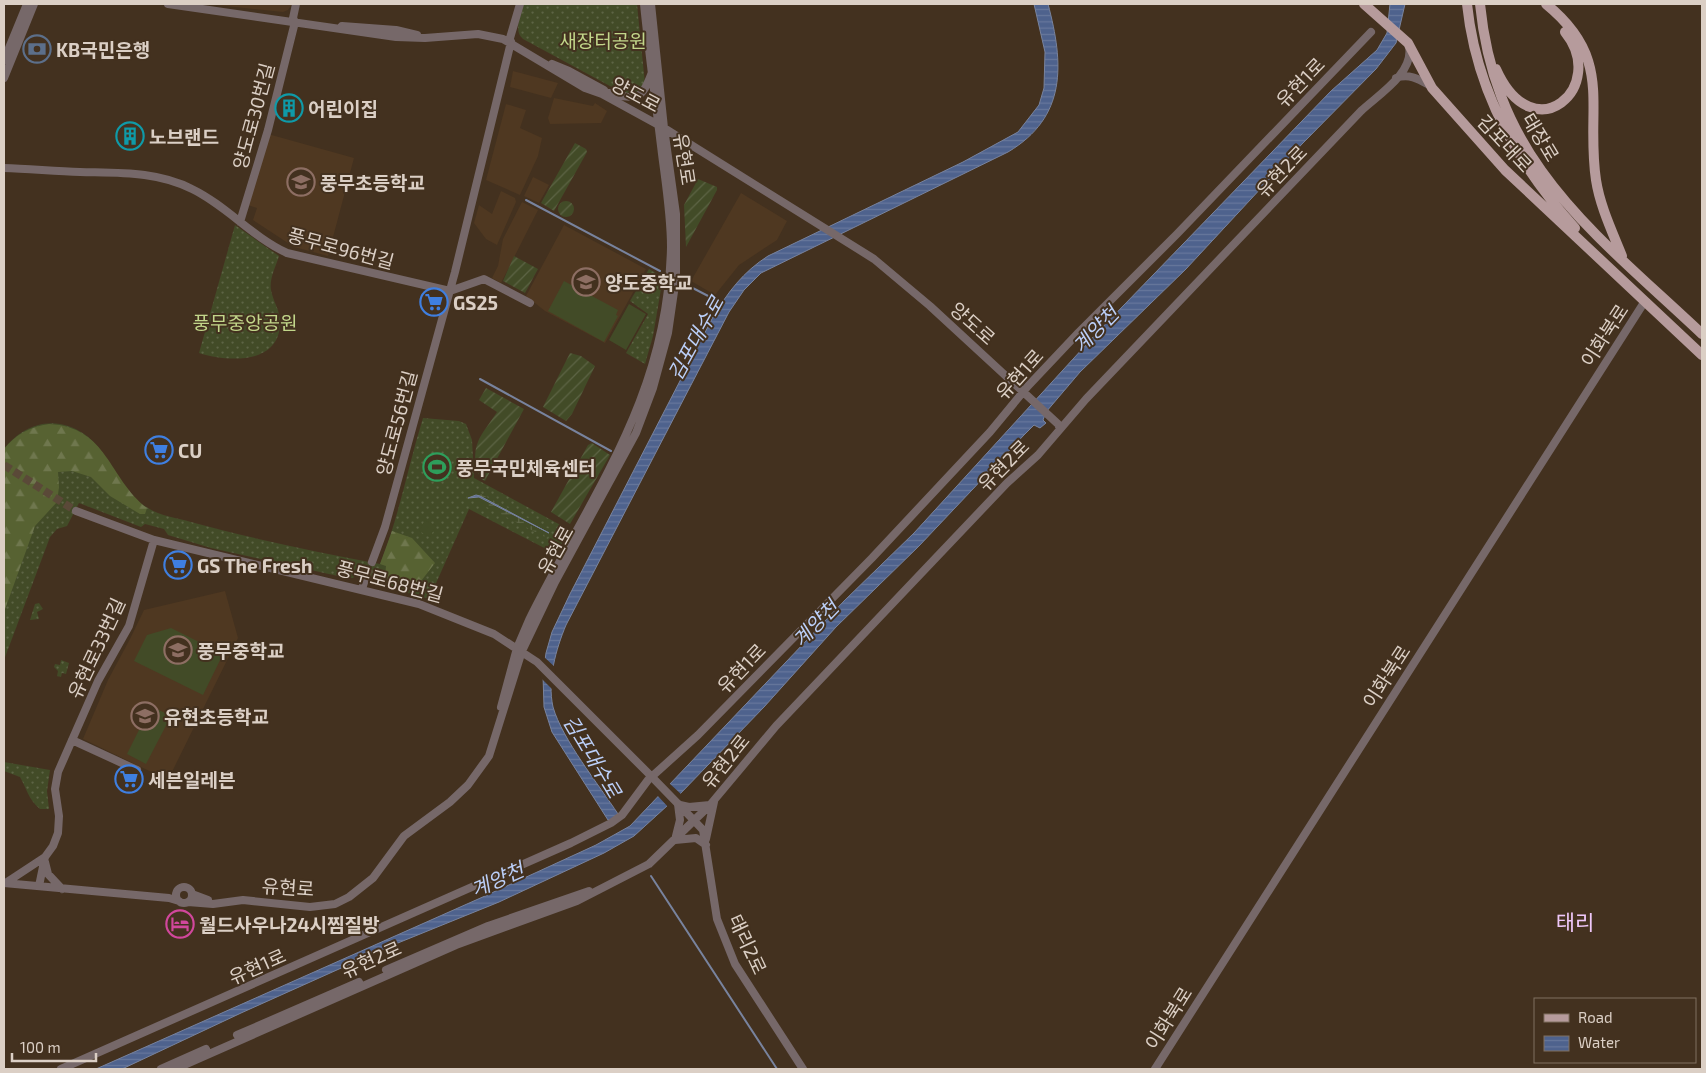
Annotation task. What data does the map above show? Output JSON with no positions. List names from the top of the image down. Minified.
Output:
{"streets":{"main road":["태장로","김포대로"],"street":["유현1로","양도로","양도로30번길","유현로","유현2로","풍무로96번길","이화북로","양도로56번길","풍무로68번길","유현로33번길","태리2로"]},"crossings":[["유현1로","양도로"],["양도로","양도로30번길"],["양도로","유현로"],["양도로","유현2로"],["양도로","양도로56번길"],["양도로30번길","풍무로96번길"],["태장로","김포대로"],["김포대로","유현2로"],["김포대로","이화북로"],["유현로","풍무로68번길"],["유현2로","풍무로68번길"],["유현2로","태리2로"],["풍무로96번길","양도로56번길"],["풍무로68번길","유현로33번길"],["풍무로68번길","태리2로"]],"districts":["태리"],"water":["계양천","김포대수로"],"parks":["새장터공원","풍무중앙공원"],"places":{"bank":["KB국민은행"],"building":["어린이집","노브랜드"],"school or university":["풍무초등학교","양도중학교","풍무중학교","유현초등학교"],"supermarket":["GS25","CU","GS The Fresh","세븐일레븐"],"sports":["풍무국민체육센터"],"hotel":["월드사우나24시찜질방"]},"legend":["Road","Water"],"scale_bar":"100 m"}
